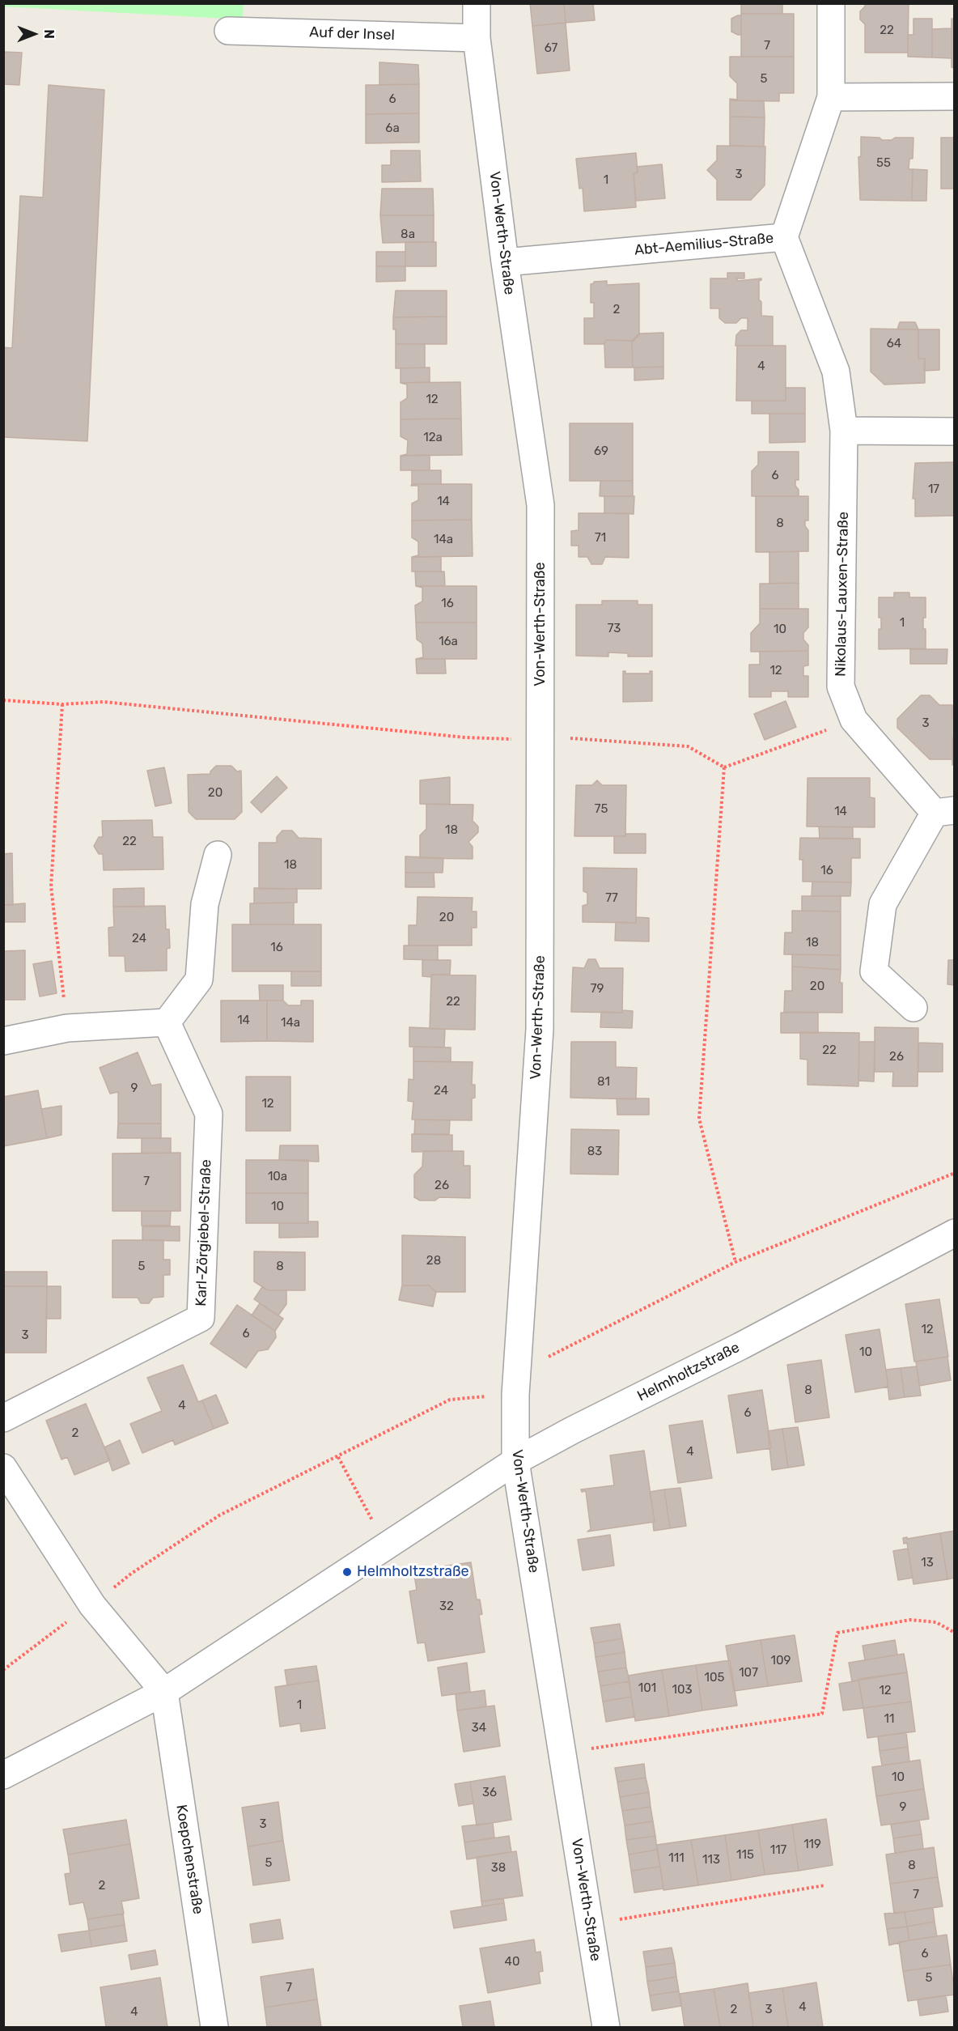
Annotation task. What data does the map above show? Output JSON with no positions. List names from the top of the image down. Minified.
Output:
{"streets":{"street":["Auf der Insel","Von-Werth-Straße","Abt-Aemilius-Straße","Nikolaus-Lauxen-Straße","Karl-Zörgiebel-Straße","Helmholtzstraße","Koepchenstraße"]},"crossings":[["Auf der Insel","Von-Werth-Straße"],["Von-Werth-Straße","Abt-Aemilius-Straße"],["Von-Werth-Straße","Helmholtzstraße"],["Abt-Aemilius-Straße","Nikolaus-Lauxen-Straße"],["Helmholtzstraße","Koepchenstraße"]],"places":["Helmholtzstraße"],"house_numbers":["22","7","67","5","6","6a","55","3","1","8a","2","64","4","12","12a","69","6","17","14","8","71","14a","16","1","73","10","16a","12","3","20","75","14","18","22","18","16","77","20","24","18","16","20","79","22","14","14a","22","26","81","9","24","12","83","10a","7","26","10","28","5","8","12","6","3","10","8","4","6","2","4","13","32","109","107","105","101","103","12","1","11","34","10","36","9","3","119","117","115","111","113","5","8","38","2","7","6","40","5","7","4","2","3","4"],"north":"right"}
